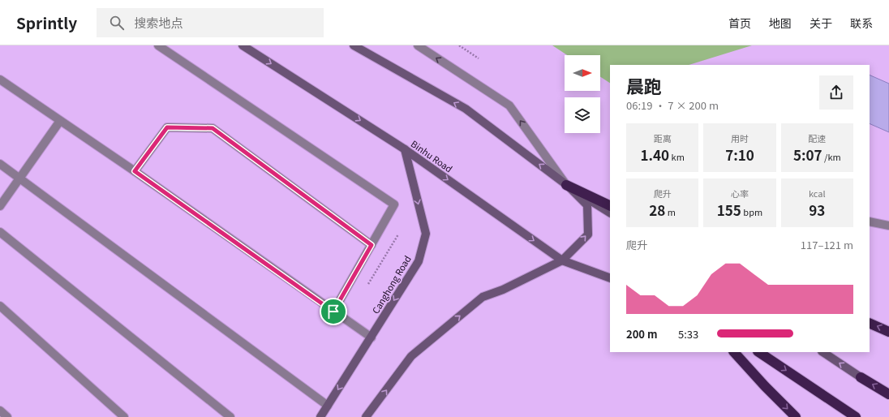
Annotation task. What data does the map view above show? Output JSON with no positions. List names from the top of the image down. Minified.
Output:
{"streets":{"main road":["Binhu Road","Canghong Road"]},"crossings":[["Binhu Road","Canghong Road"]],"one_way":["Canghong Road"],"north":"right","page":{"header":"Sprintly","search":"搜索地点","nav":["首页","地图","关于","联系"],"heading":["晨跑","06:19 · 7 × 200 m"],"stats":[["距离","1.40 km"],["用时","7:10"],["配速","5:07 /km"],["爬升","28 m"],["心率","155 bpm"],["kcal","93"]],"chart":["爬升","117–121 m"],"list":[{"name":"200 m","note":"5:33"}]}}
